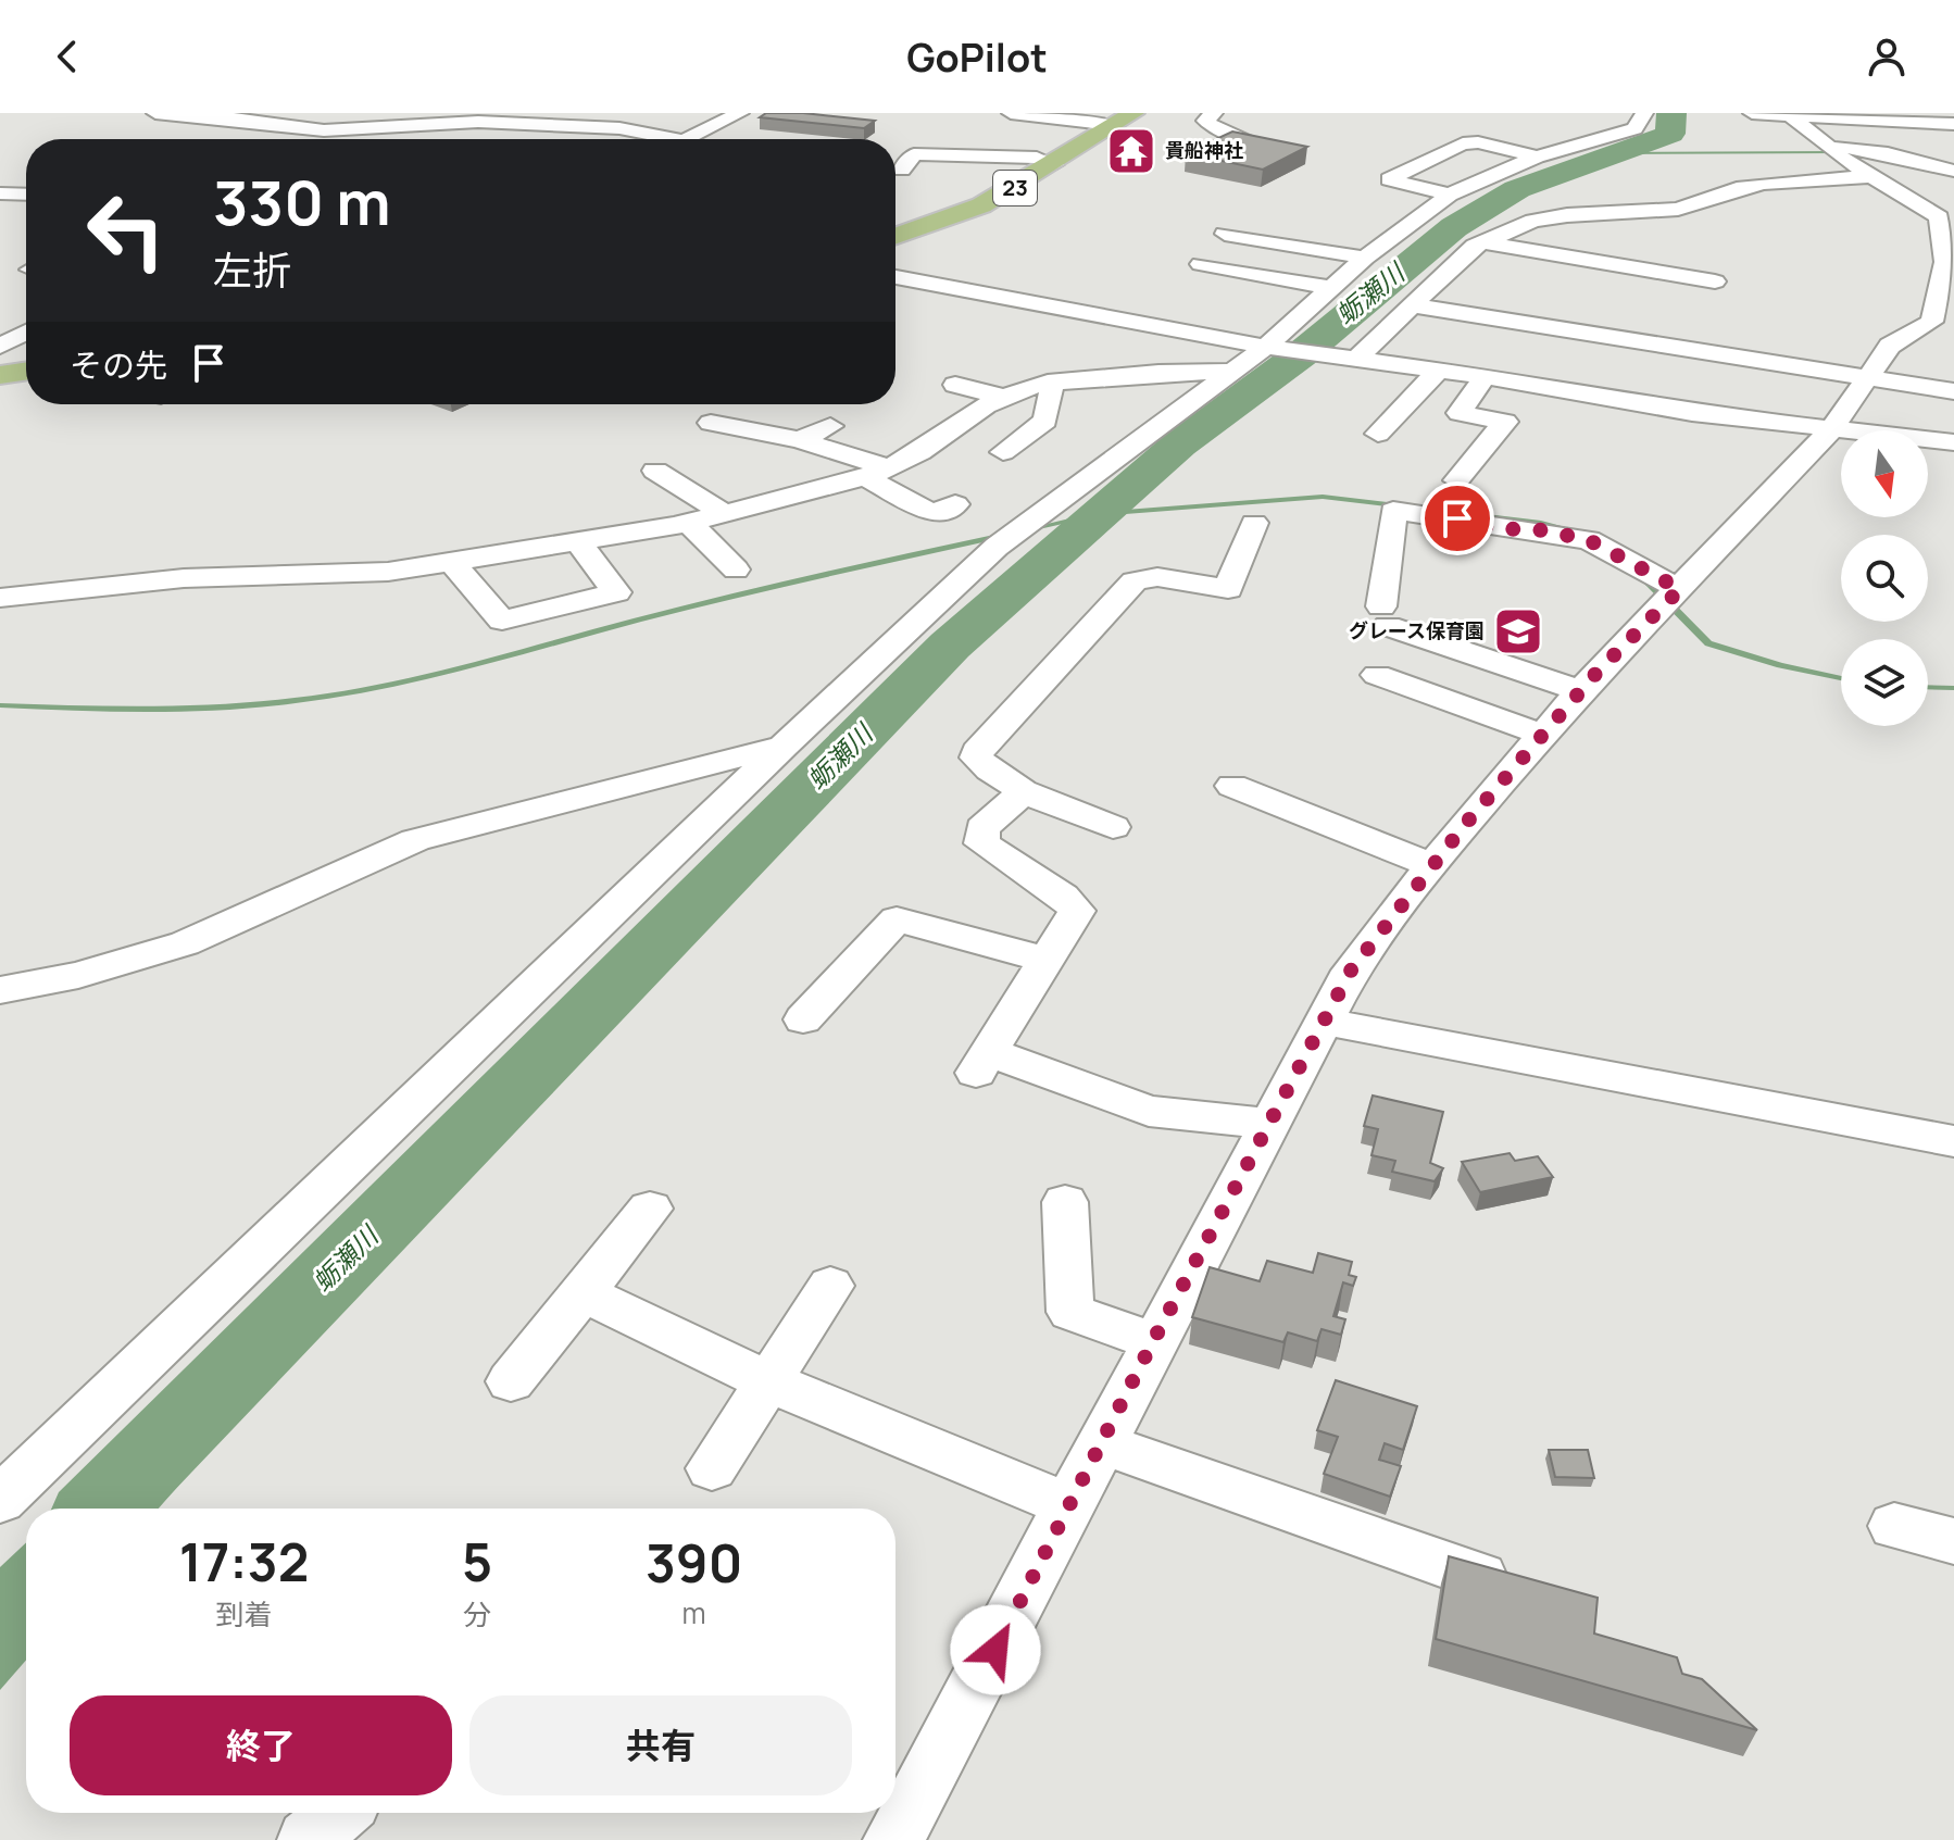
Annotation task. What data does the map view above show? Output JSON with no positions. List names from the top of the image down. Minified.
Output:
{"streets":{"main road":["23"]},"water":["蛎瀬川"],"places":{"temple":["貴船神社"],"school or university":["グレース保育園"]},"north":"bottom","page":{"header":"GoPilot","turn":["330 m","左折"],"then":"その先","eta":["17:32","到着","5","分","390","m"],"buttons":["終了","共有"]}}
